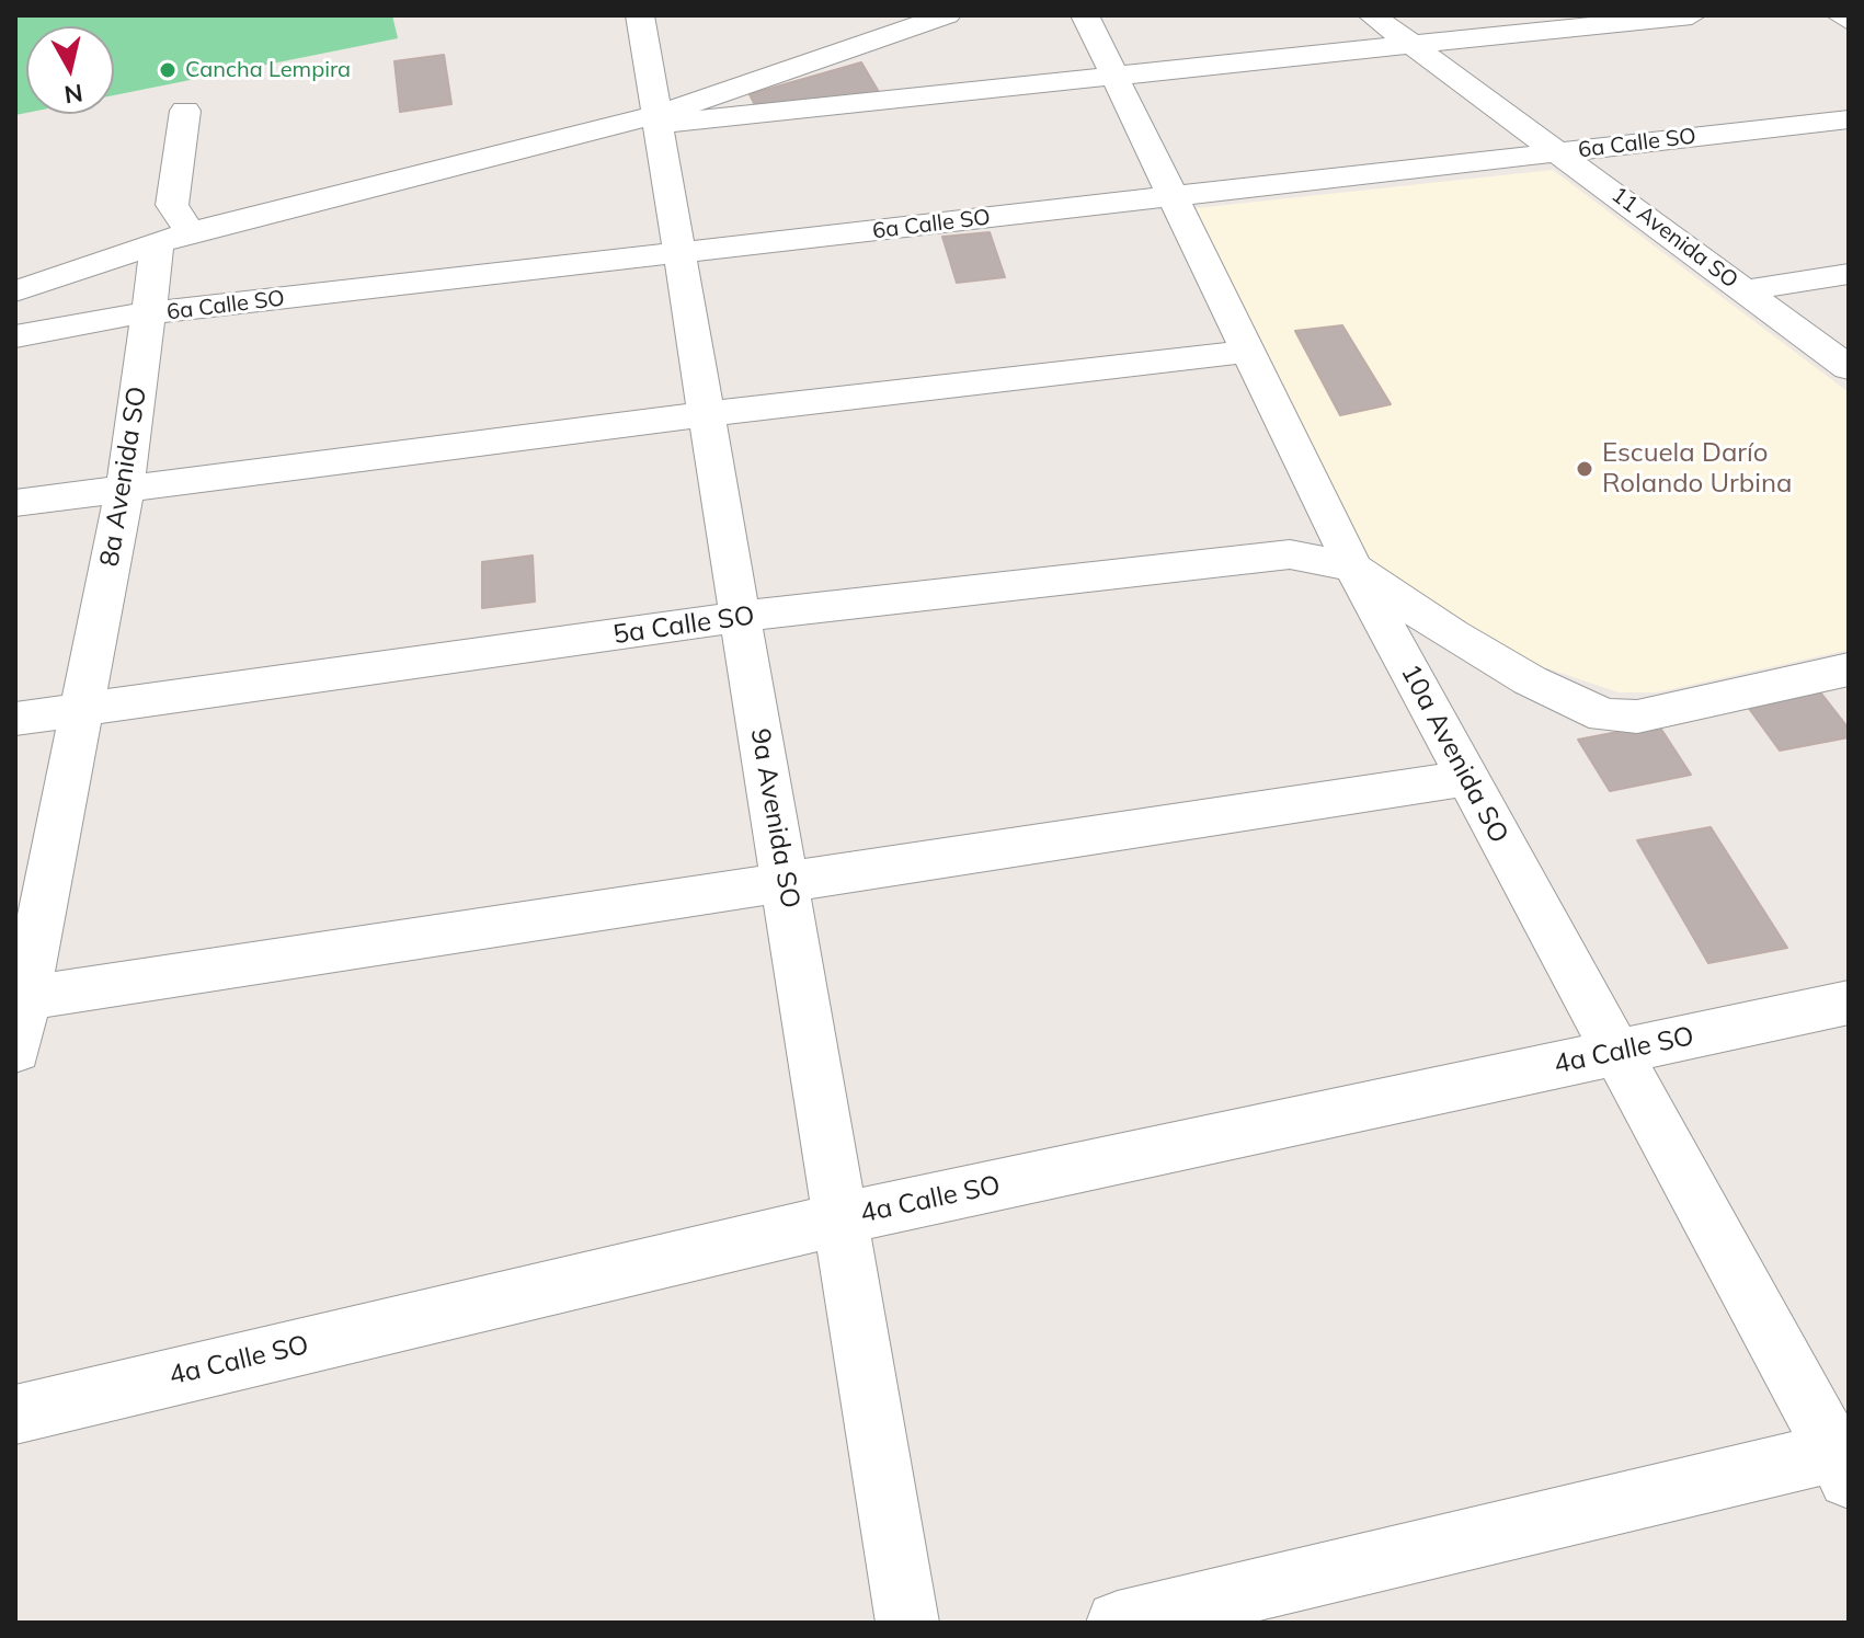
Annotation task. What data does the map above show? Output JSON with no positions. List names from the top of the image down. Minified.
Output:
{"streets":{"street":["6a Calle SO","11 Avenida SO","8a Avenida SO","5a Calle SO","10a Avenida SO","9a Avenida SO","4a Calle SO"]},"crossings":[["6a Calle SO","11 Avenida SO"],["6a Calle SO","8a Avenida SO"],["6a Calle SO","10a Avenida SO"],["6a Calle SO","9a Avenida SO"],["8a Avenida SO","5a Calle SO"],["5a Calle SO","10a Avenida SO"],["5a Calle SO","9a Avenida SO"],["10a Avenida SO","4a Calle SO"],["9a Avenida SO","4a Calle SO"]],"places":["Cancha Lempira","Escuela Darío Rolando Urbina"],"north":"bottom"}
